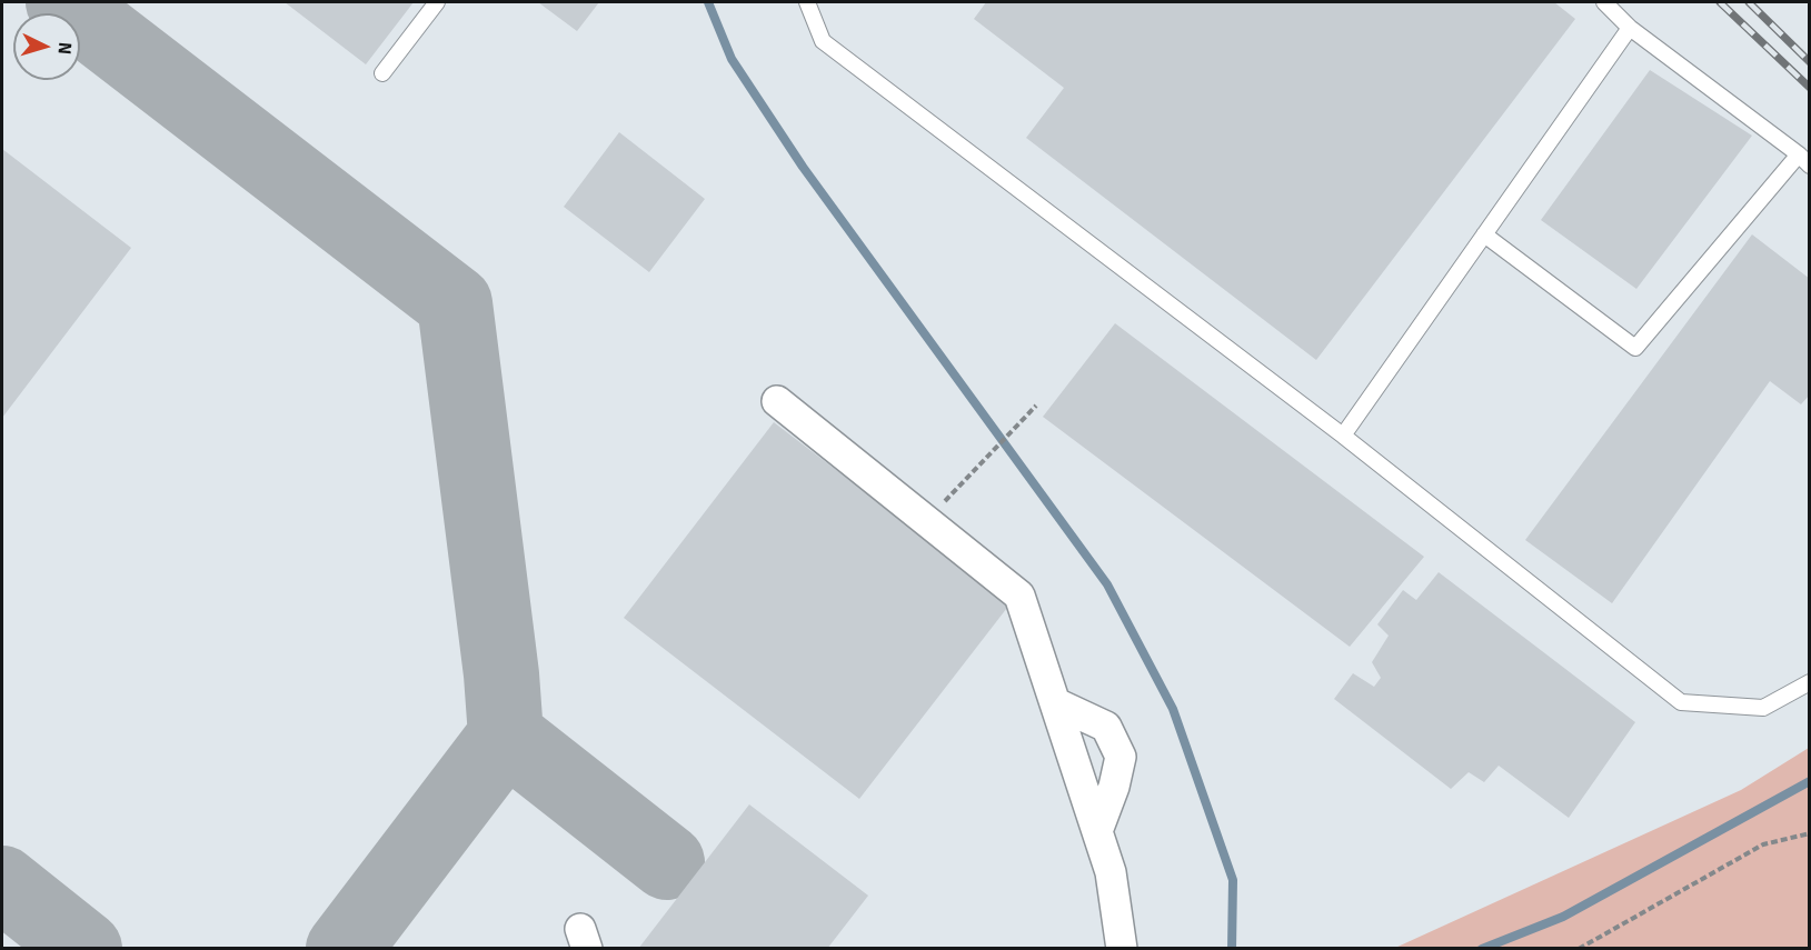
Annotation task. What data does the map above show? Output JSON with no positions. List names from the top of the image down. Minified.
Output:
{"north":"right"}
